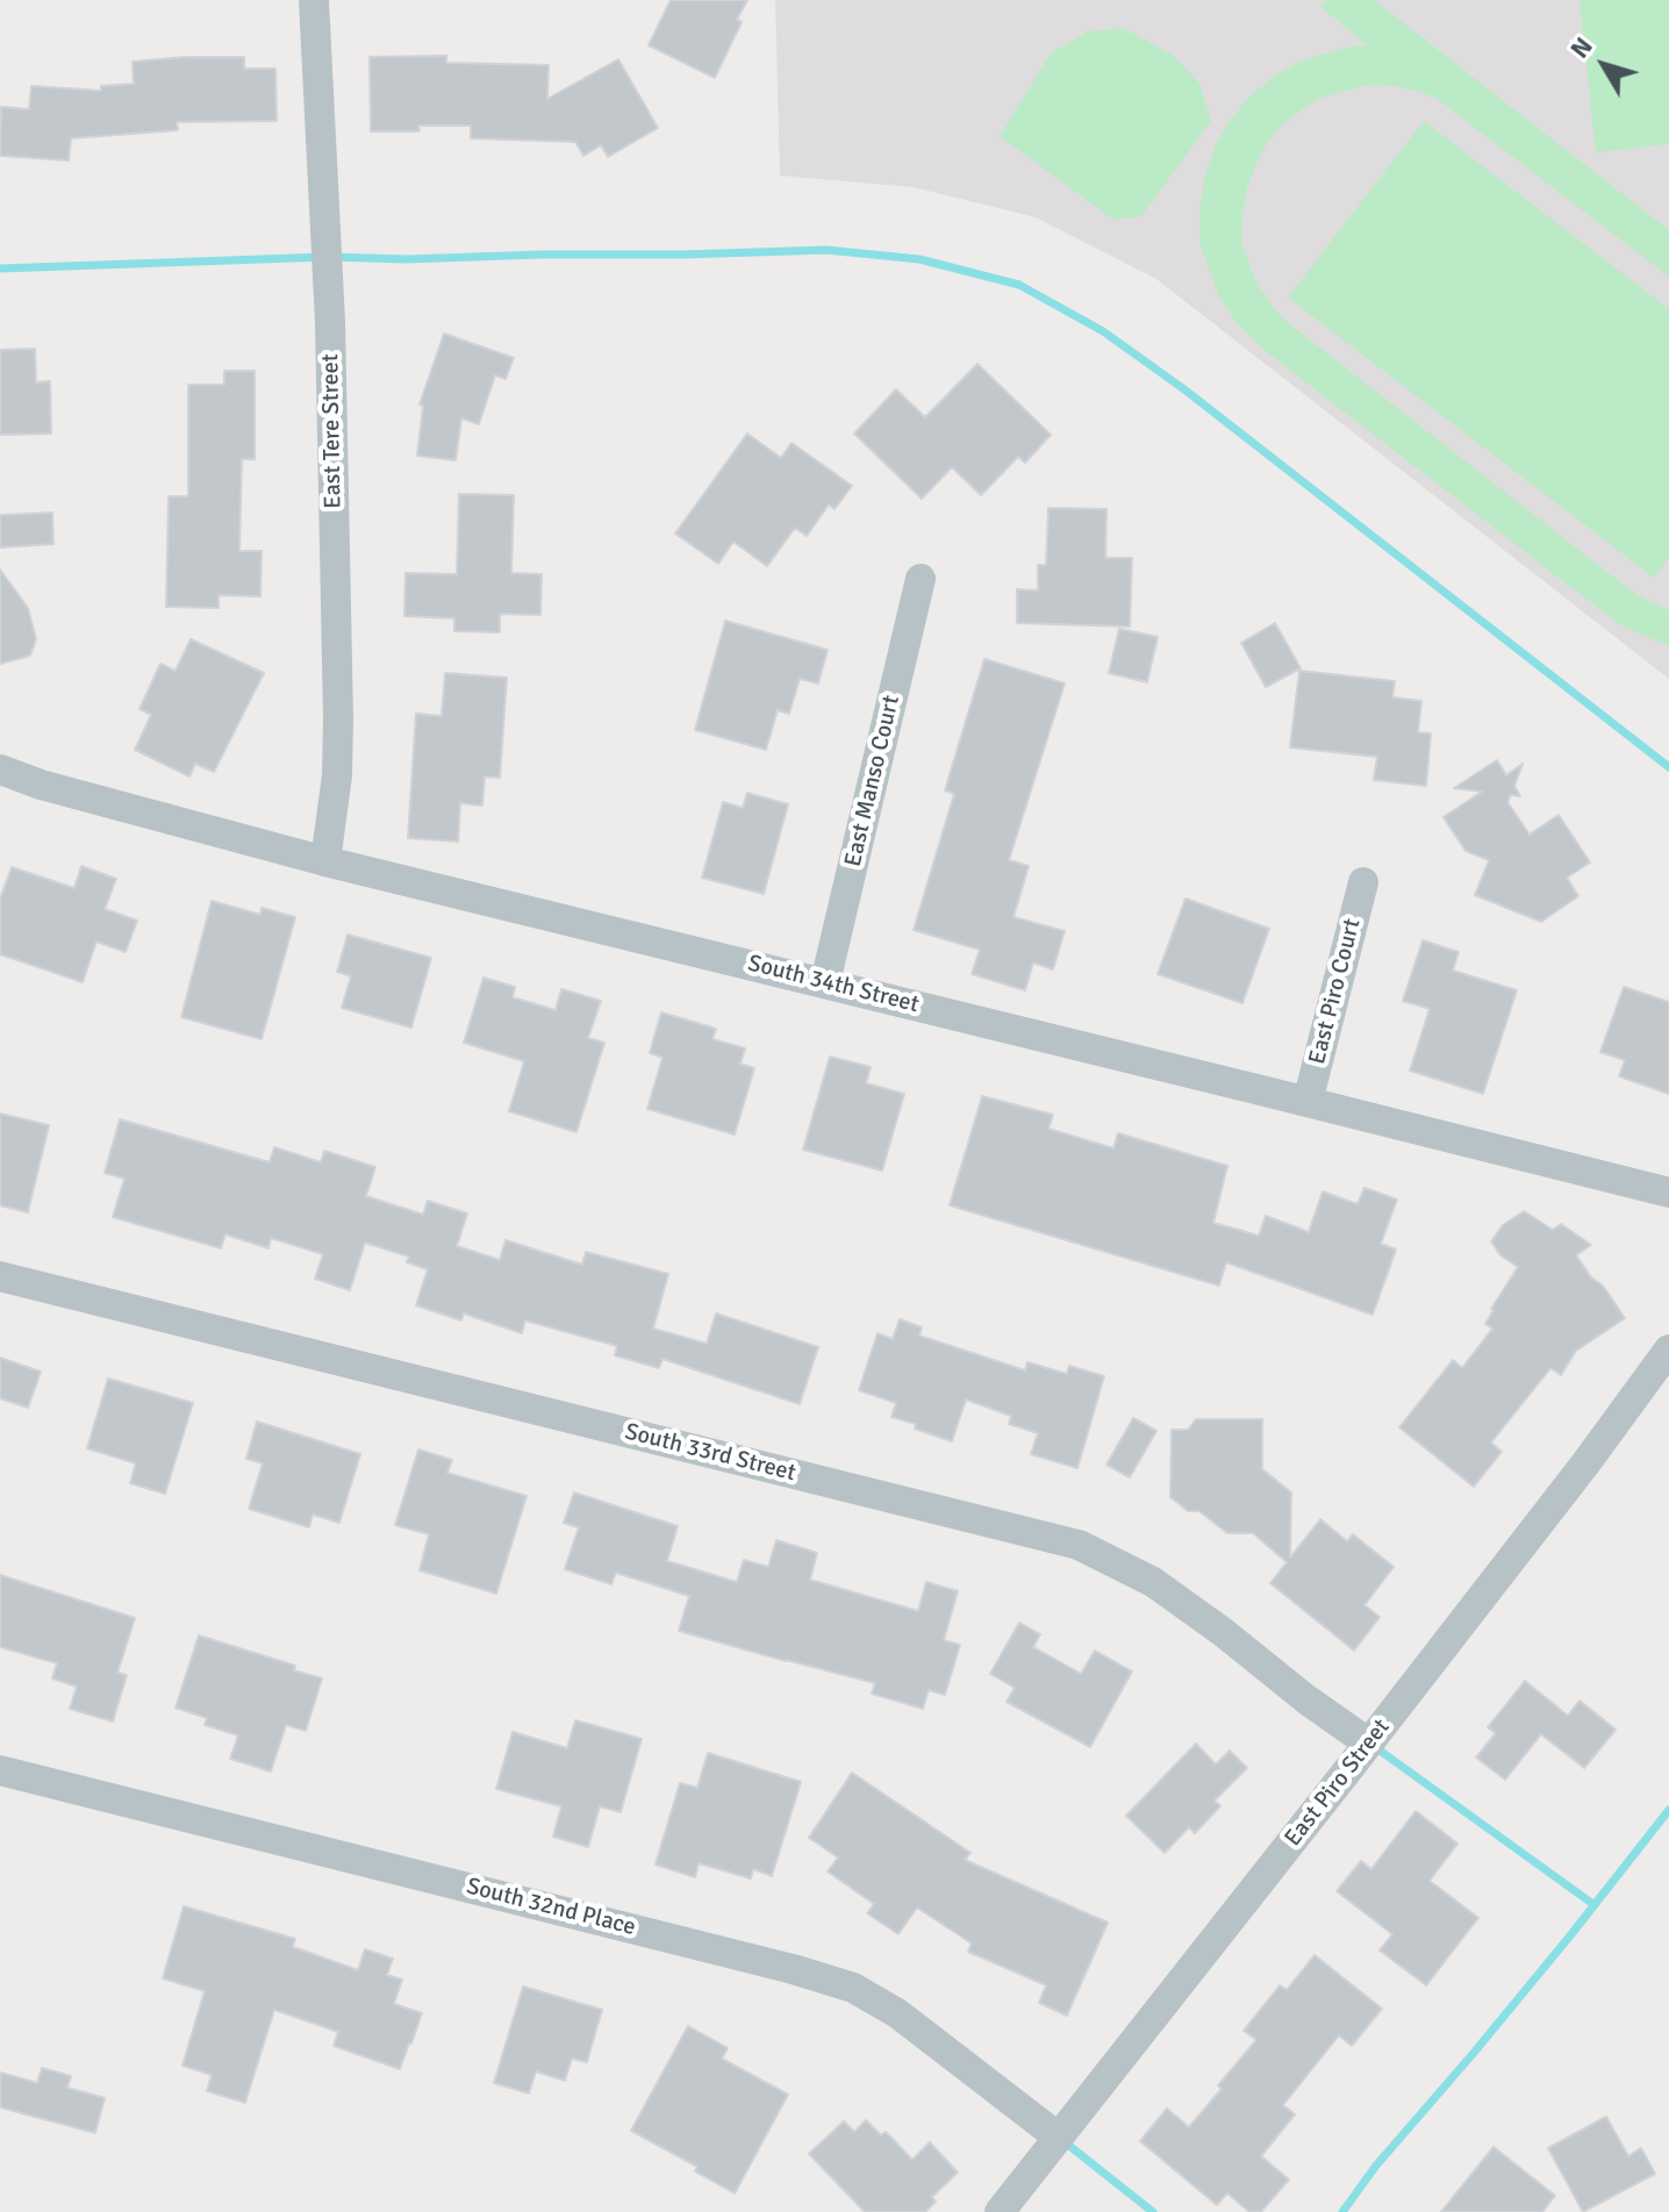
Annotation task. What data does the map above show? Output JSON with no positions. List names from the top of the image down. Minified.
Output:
{"streets":{"street":["East Tere Street","East Manso Court","South 34th Street","East Piro Court","South 33rd Street","East Piro Street","South 32nd Place"]},"crossings":[["East Tere Street","South 34th Street"],["East Manso Court","South 34th Street"],["South 34th Street","East Piro Court"],["South 33rd Street","East Piro Street"],["East Piro Street","South 32nd Place"]],"north":"top left"}
